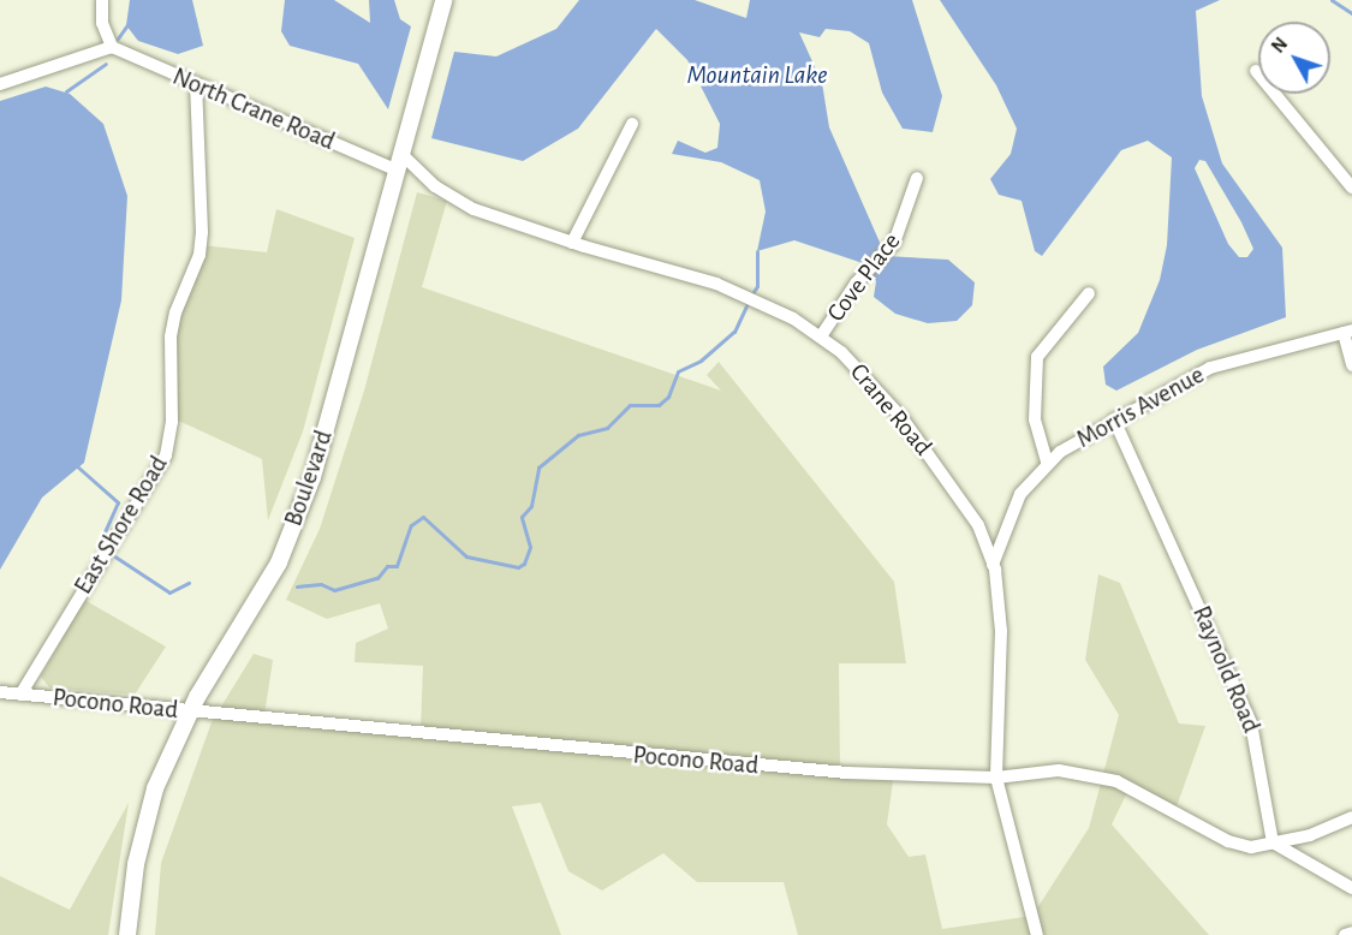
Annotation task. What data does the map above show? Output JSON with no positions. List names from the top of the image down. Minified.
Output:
{"streets":{"main road":["Boulevard"],"street":["North Crane Road","Cove Place","Morris Avenue","Crane Road","East Shore Road","Raynold Road","Pocono Road"]},"crossings":[["North Crane Road","Boulevard"],["North Crane Road","East Shore Road"],["Cove Place","Crane Road"],["Morris Avenue","Crane Road"],["Morris Avenue","Raynold Road"],["Crane Road","Boulevard"],["Crane Road","Pocono Road"],["Boulevard","Pocono Road"],["East Shore Road","Pocono Road"],["Raynold Road","Pocono Road"]],"water":["Mountain Lake"],"north":"top left"}
